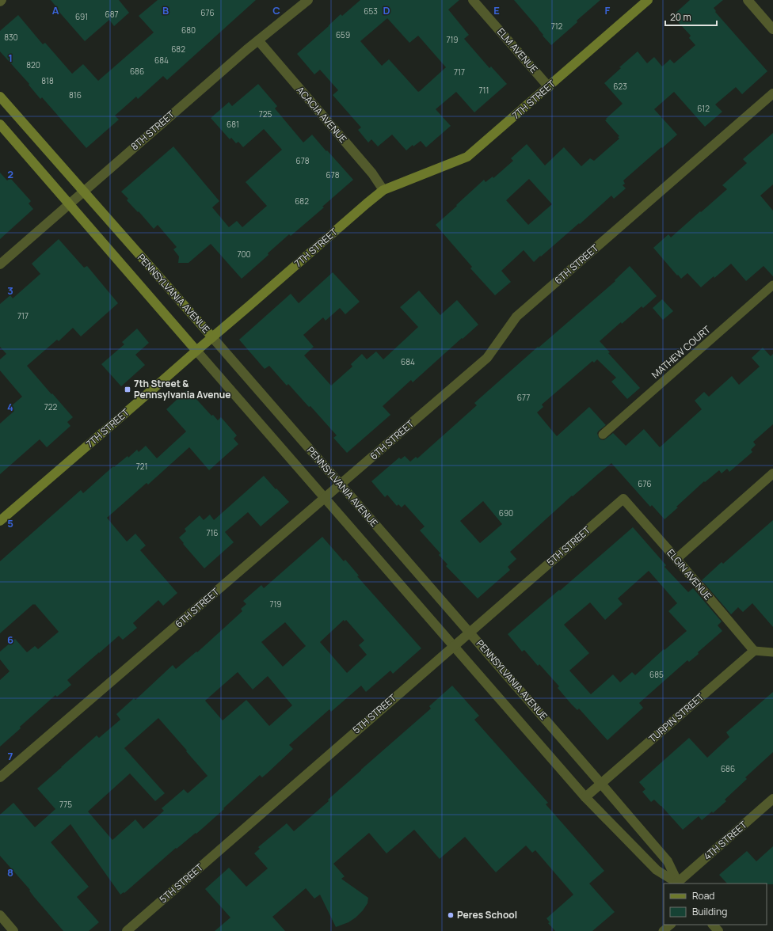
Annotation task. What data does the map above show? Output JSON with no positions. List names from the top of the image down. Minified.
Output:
{"streets":{"street":["ELM AVENUE","7TH STREET","ACACIA AVENUE","8TH STREET","6TH STREET","PENNSYLVANIA AVENUE","5TH STREET","ELGIN AVENUE","TURPIN STREET","4TH STREET"],"lane":["MATHEW COURT"]},"crossings":[["ELM AVENUE","7TH STREET"],["7TH STREET","ACACIA AVENUE"],["7TH STREET","PENNSYLVANIA AVENUE"],["ACACIA AVENUE","8TH STREET"],["8TH STREET","PENNSYLVANIA AVENUE"],["6TH STREET","PENNSYLVANIA AVENUE"],["PENNSYLVANIA AVENUE","5TH STREET"],["PENNSYLVANIA AVENUE","TURPIN STREET"],["PENNSYLVANIA AVENUE","4TH STREET"],["5TH STREET","ELGIN AVENUE"],["ELGIN AVENUE","TURPIN STREET"]],"places":{"transit":["7th Street & Pennsylvania Avenue"],"other":["Peres School"]},"house_numbers":["653","676","687","691","712","680","659","830","719","682","684","820","686","717","818","623","711","816","612","725","681","678","678","682","700","717","684","677","722","721","676","690","716","719","685","686","775"],"legend":["Road","Building"],"scale_bar":"20 m","grid":{"columns":["A","B","C","D","E","F"],"rows":["1","2","3","4","5","6","7","8"]}}
